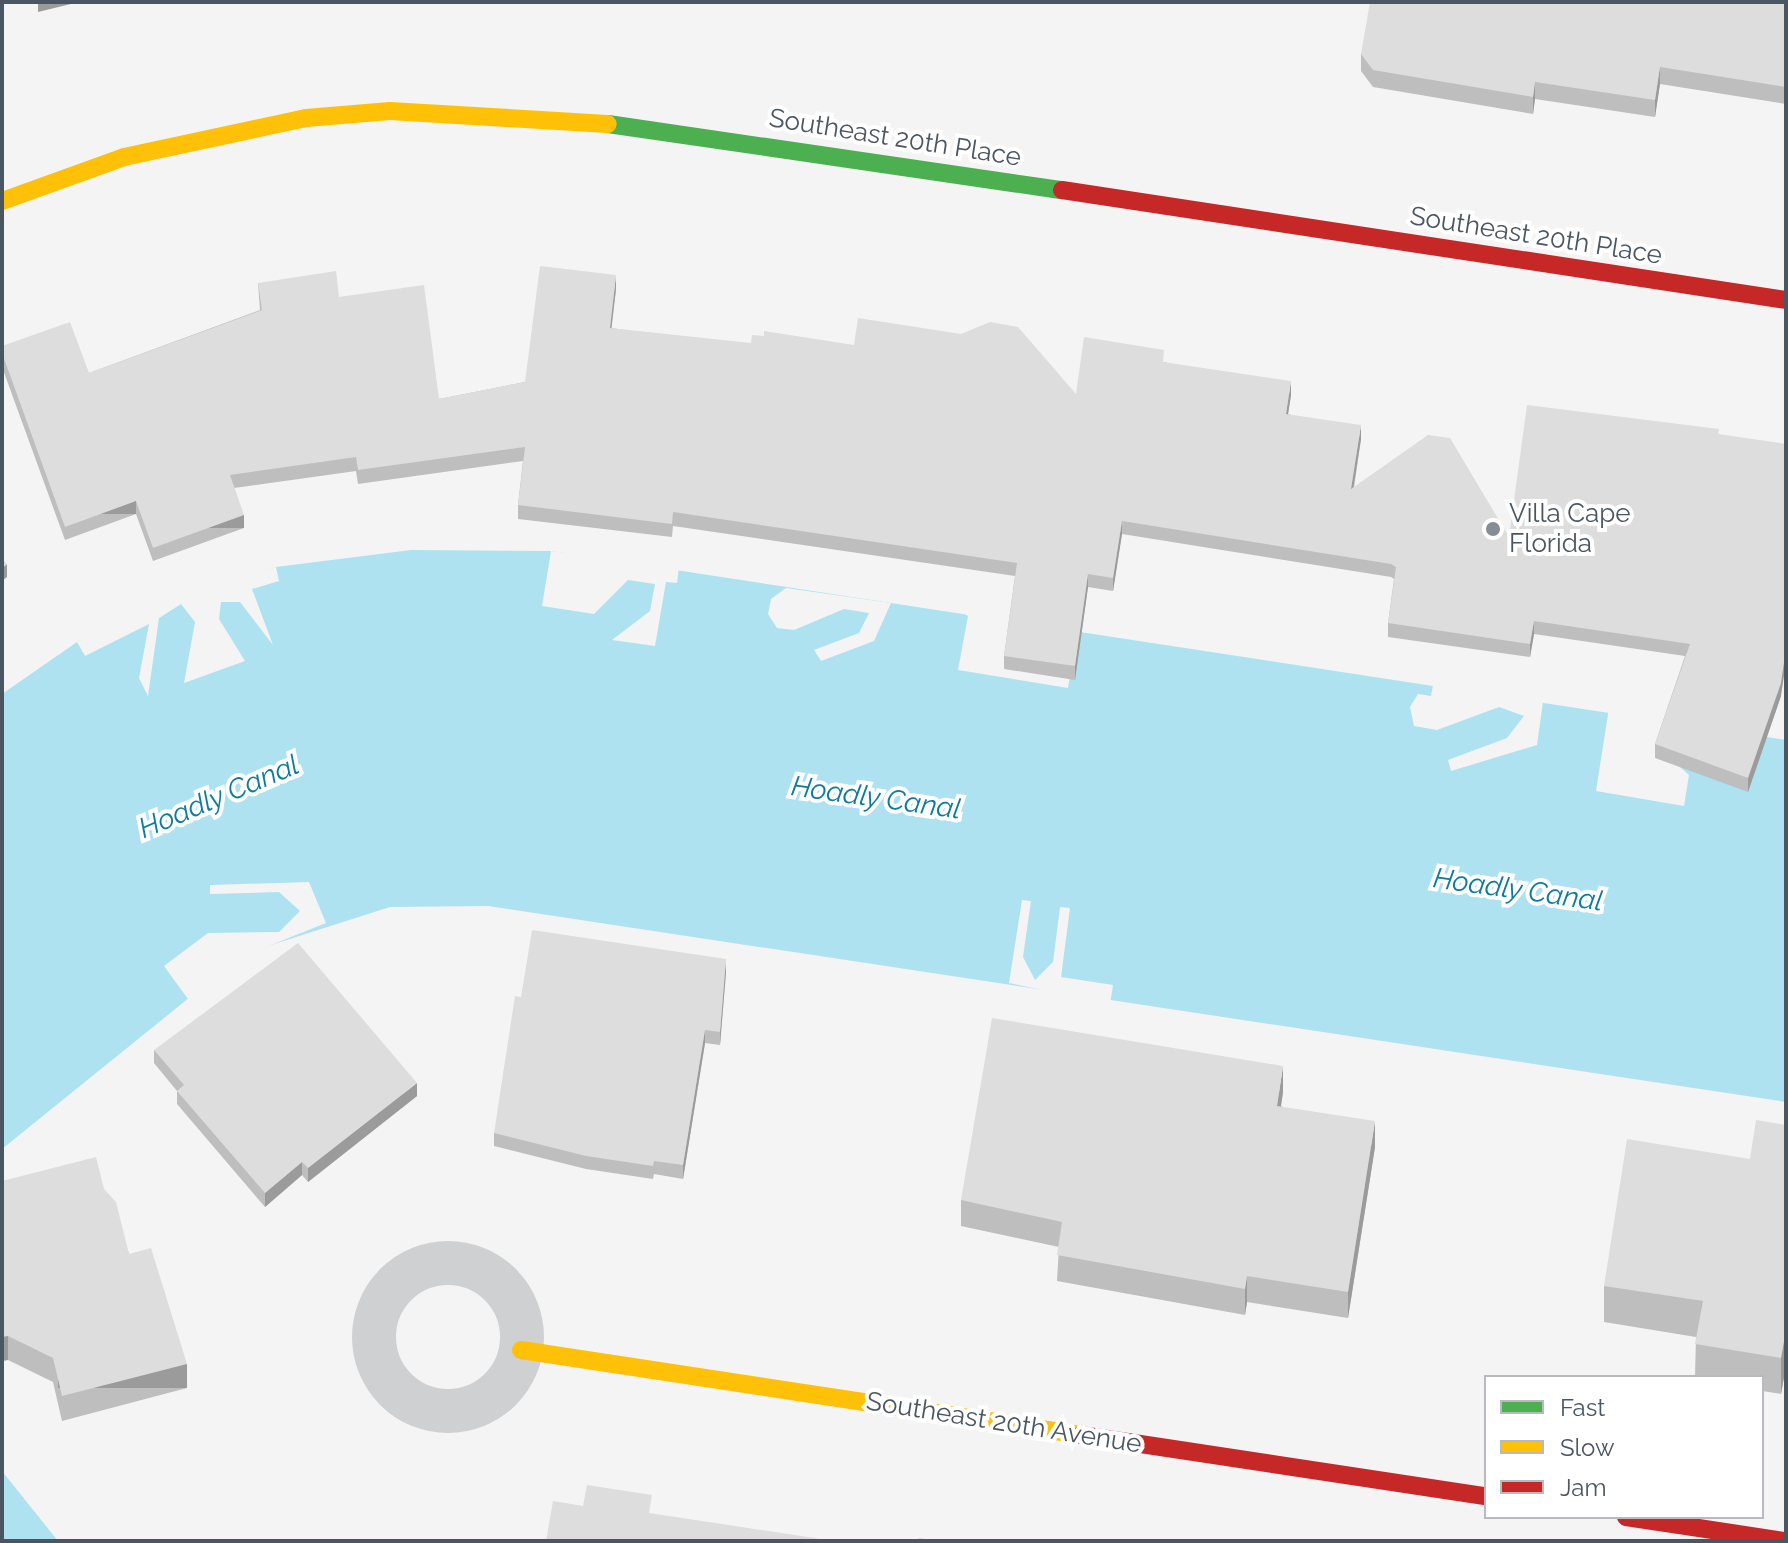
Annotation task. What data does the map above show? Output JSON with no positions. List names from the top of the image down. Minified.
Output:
{"streets":{"street":["Southeast 20th Place","Southeast 20th Avenue"]},"water":["Hoadly Canal"],"places":["Villa Cape Florida"],"legend":["Fast","Slow","Jam"]}
